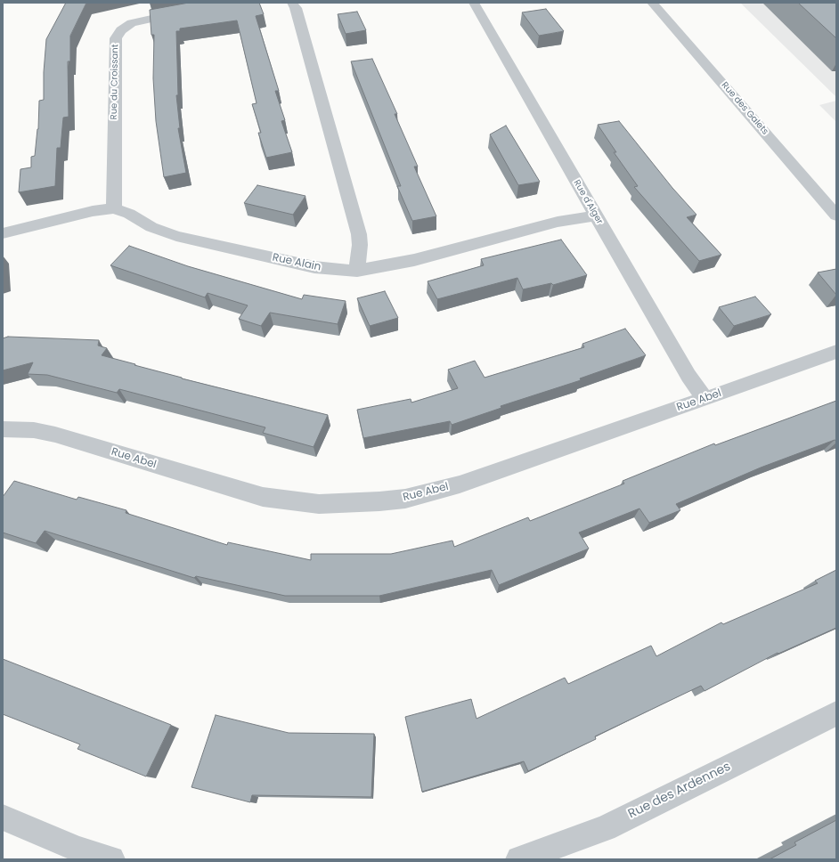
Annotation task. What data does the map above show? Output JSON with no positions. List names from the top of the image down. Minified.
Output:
{"streets":{"street":["Rue du Croissant","Rue des Galets","Rue d'Alger","Rue Alain","Rue Abel","Rue des Ardennes"]},"crossings":[["Rue du Croissant","Rue Alain"],["Rue d'Alger","Rue Alain"],["Rue d'Alger","Rue Abel"]]}
